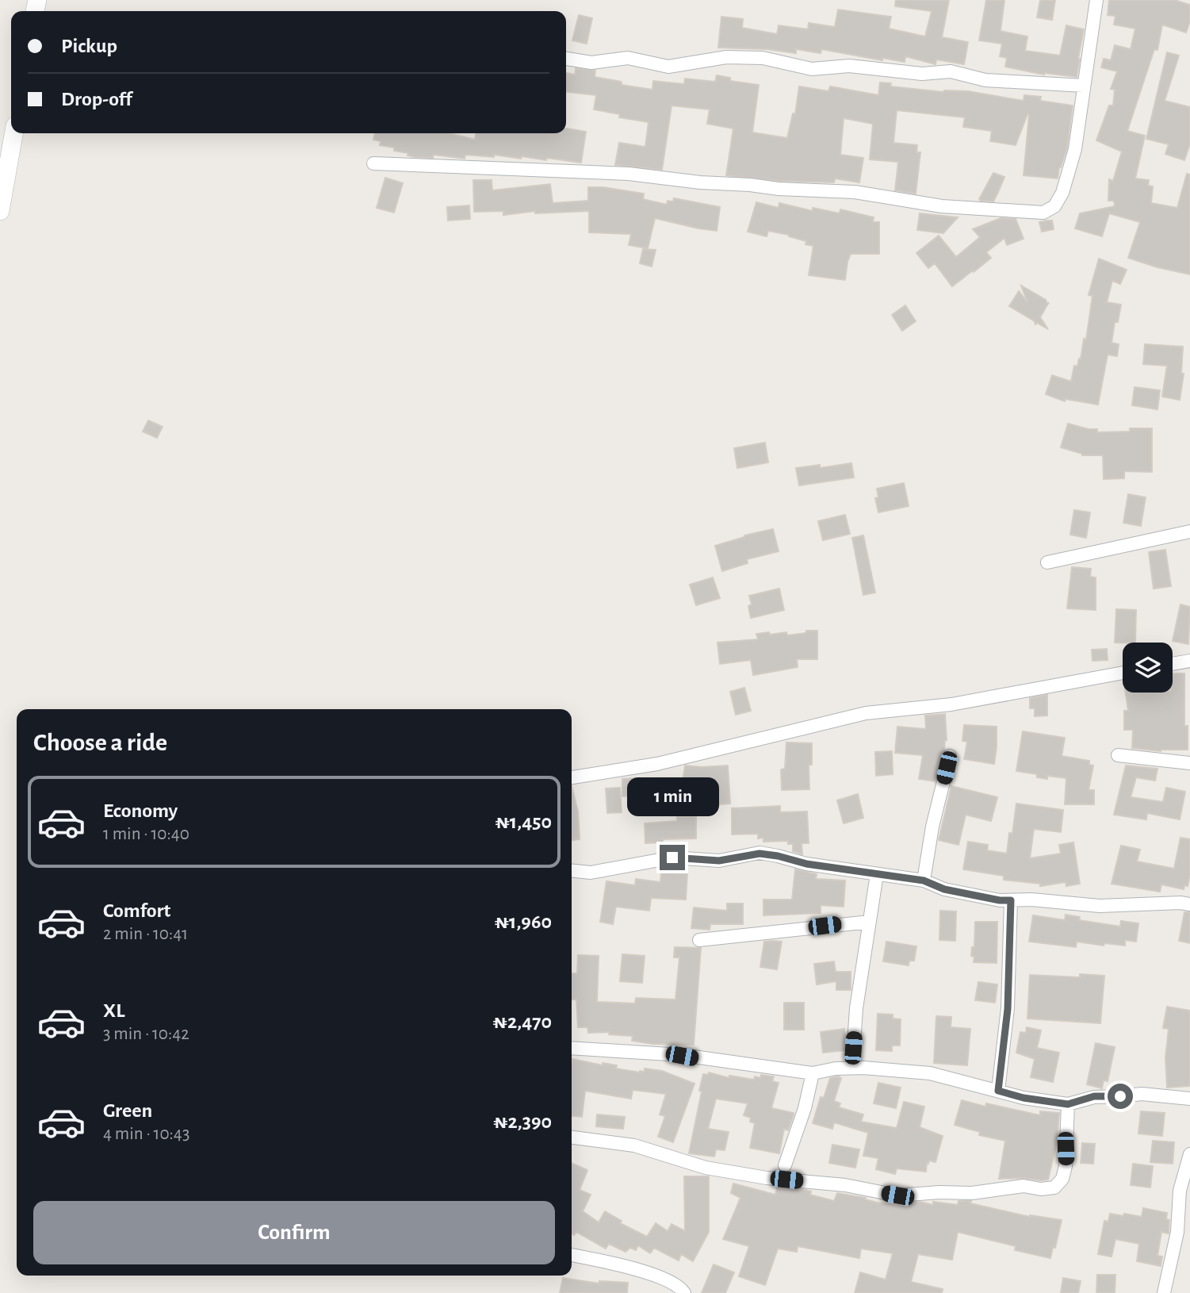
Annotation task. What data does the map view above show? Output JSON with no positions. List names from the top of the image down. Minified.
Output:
{"page":{"banner":["Pickup","Drop-off"],"heading":"Choose a ride","list":[{"name":"Economy","note":"1 min · 10:40","value":"₦1,450"},{"name":"Comfort","note":"2 min · 10:41","value":"₦1,960"},{"name":"XL","note":"3 min · 10:42","value":"₦2,470"},{"name":"Green","note":"4 min · 10:43","value":"₦2,390"}],"bubble":"1 min","buttons":"Confirm"}}
